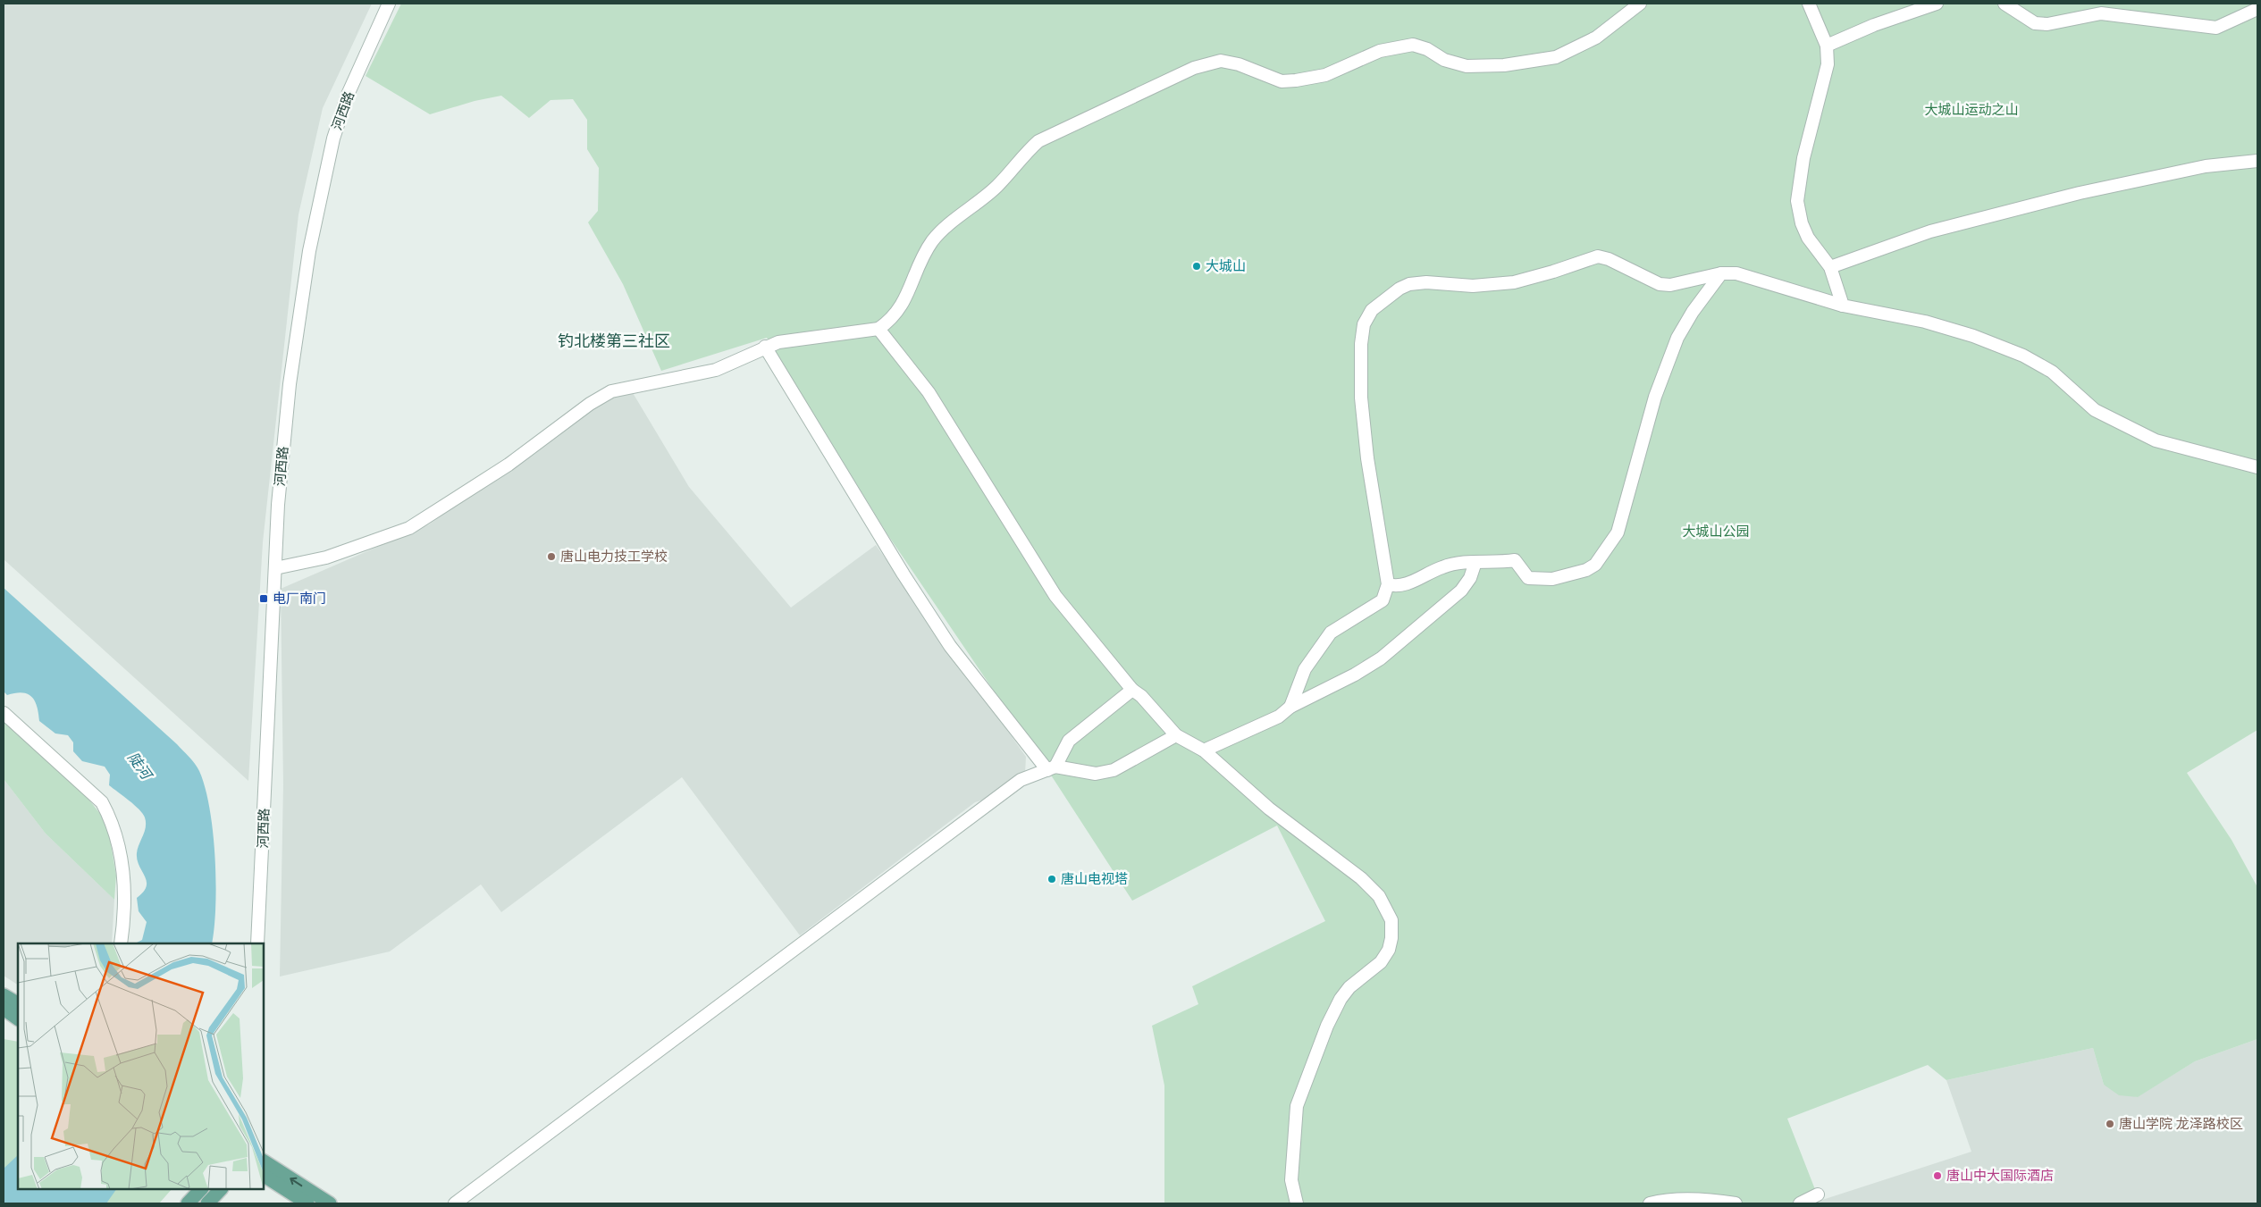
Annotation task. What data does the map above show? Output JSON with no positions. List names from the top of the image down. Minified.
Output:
{"streets":{"street":["河西路"]},"districts":["钓北楼第三社区"],"water":["陡河"],"parks":["大城山运动之山","大城山公园"],"places":{"other":["大城山","唐山电力技工学校","唐山电视塔","唐山学院 龙泽路校区","唐山中大国际酒店"],"transit":["电厂南门"]}}
